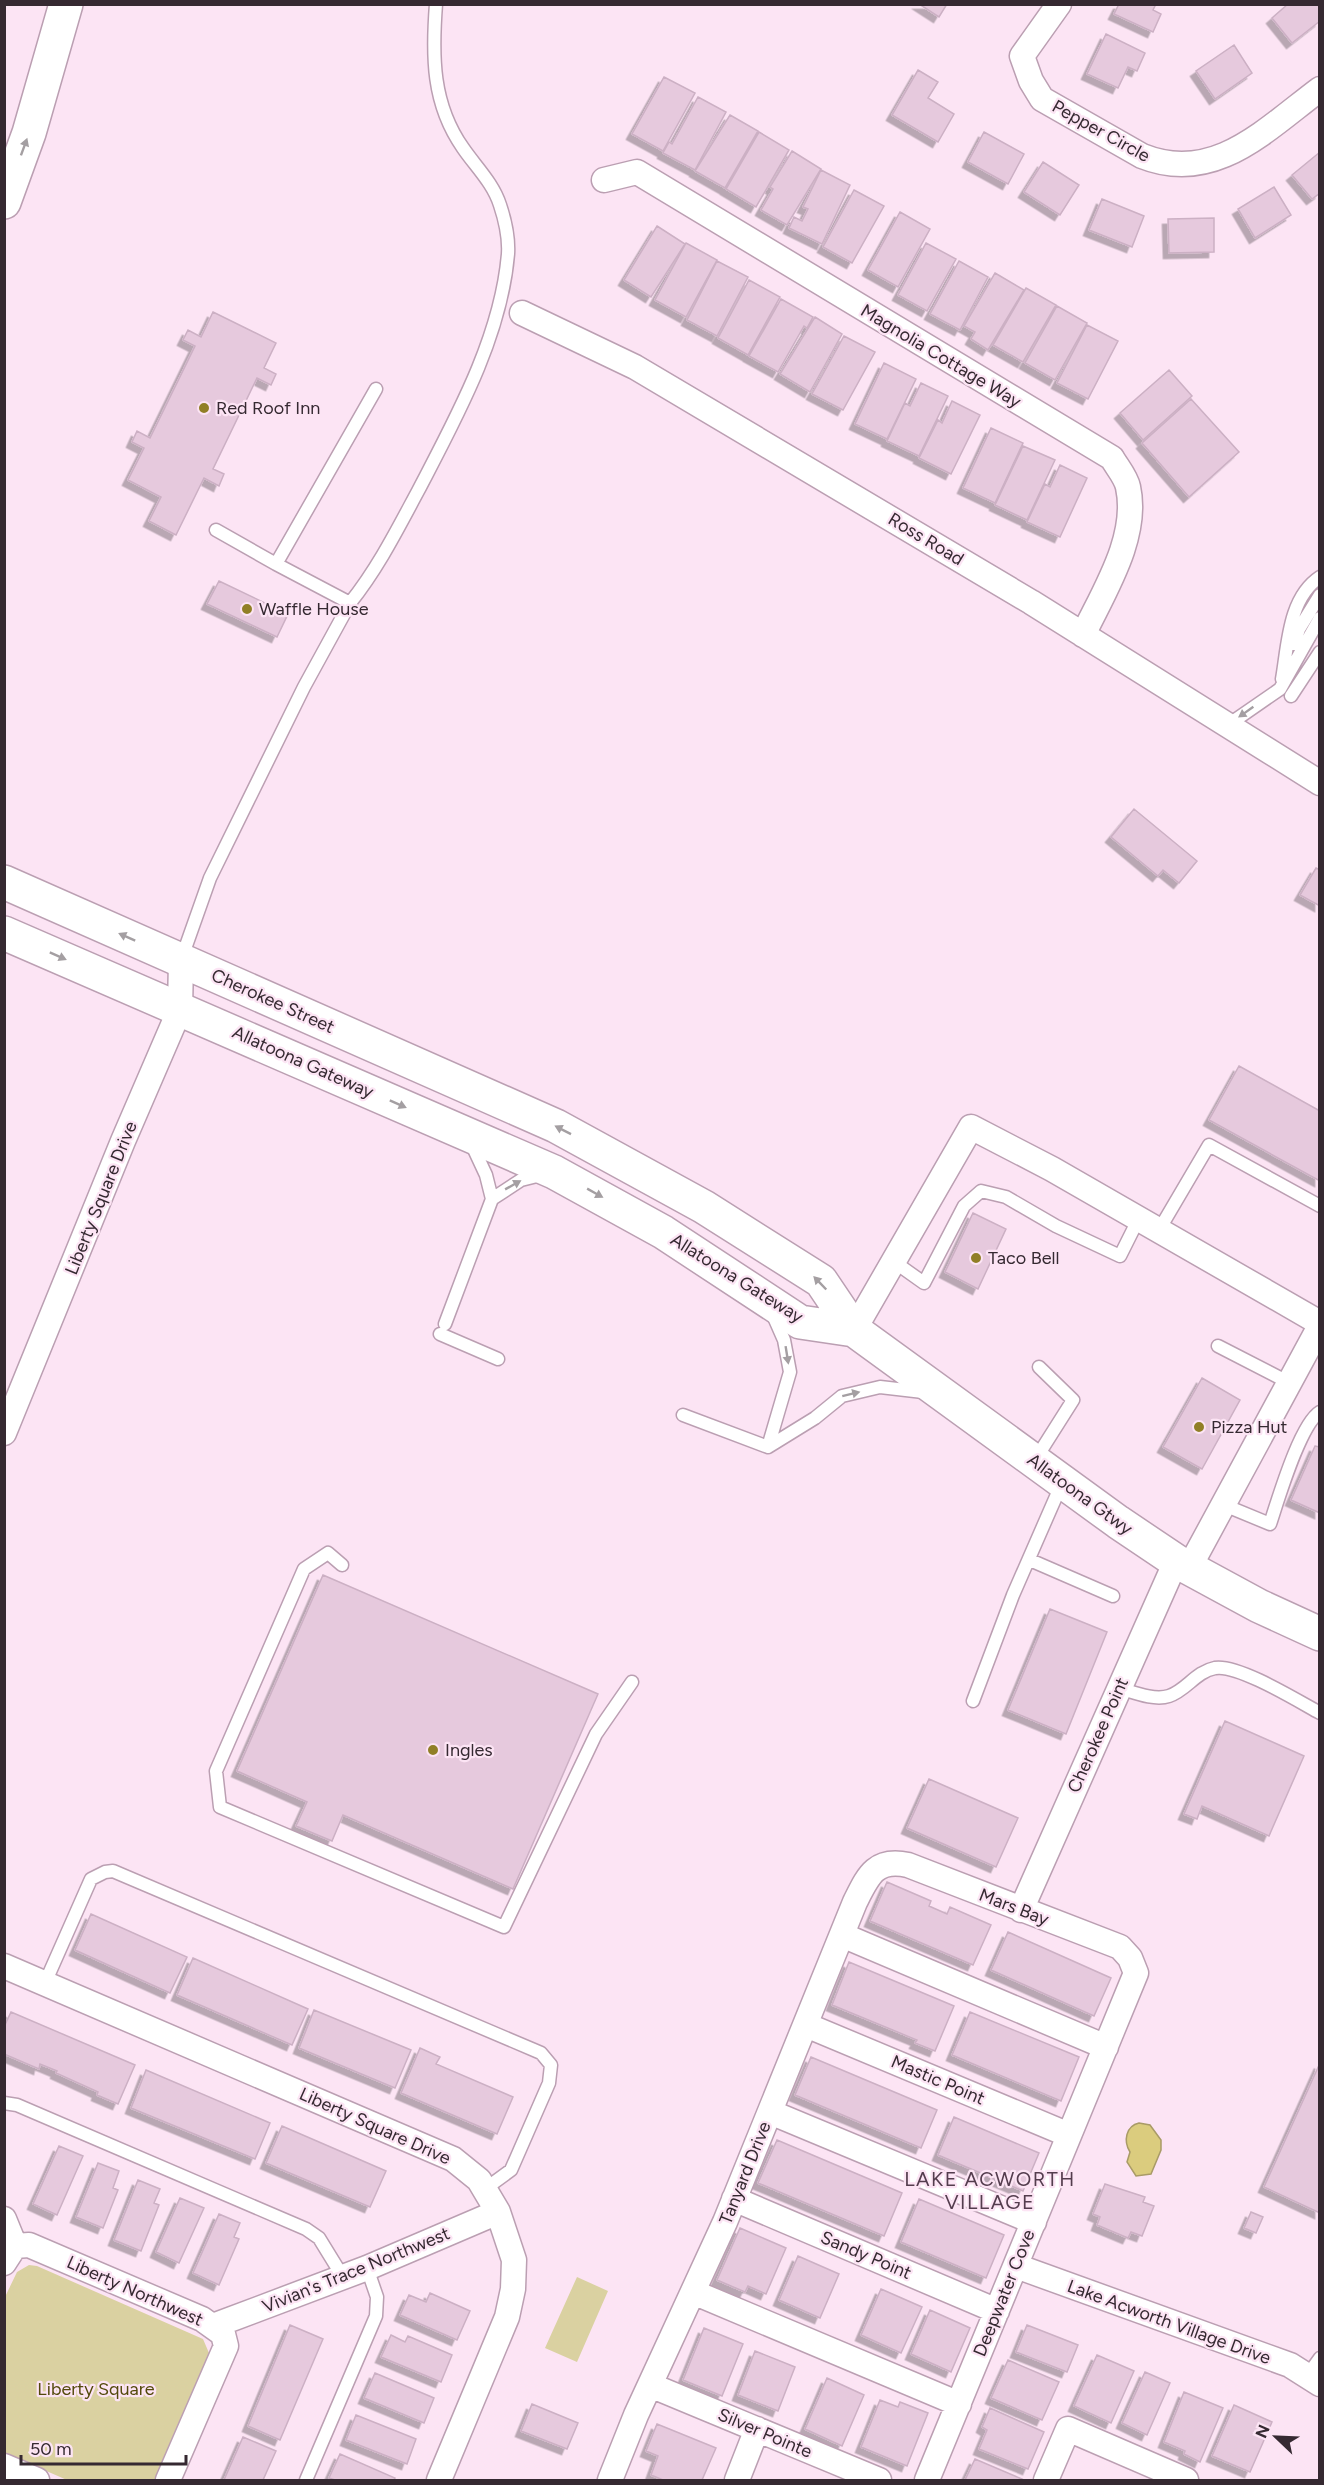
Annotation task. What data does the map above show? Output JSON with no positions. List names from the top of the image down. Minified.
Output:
{"streets":{"main road":["Cherokee Street","Allatoona Gateway","Allatoona Gtwy"],"street":["Pepper Circle","Magnolia Cottage Way","Ross Road","Liberty Square Drive","Cherokee Point","Mars Bay","Mastic Point","Tanyard Drive","Sandy Point","Vivian's Trace Northwest","Liberty Northwest","Deepwater Cove","Lake Acworth Village Drive","Silver Pointe"]},"crossings":[["Magnolia Cottage Way","Ross Road"],["Cherokee Street","Allatoona Gateway"],["Cherokee Street","Liberty Square Drive"],["Allatoona Gateway","Liberty Square Drive"],["Allatoona Gateway","Allatoona Gtwy"],["Liberty Square Drive","Vivian's Trace Northwest"],["Allatoona Gtwy","Cherokee Point"],["Cherokee Point","Mars Bay"],["Mars Bay","Tanyard Drive"],["Mars Bay","Deepwater Cove"],["Mastic Point","Tanyard Drive"],["Mastic Point","Deepwater Cove"],["Tanyard Drive","Sandy Point"],["Tanyard Drive","Silver Pointe"],["Sandy Point","Deepwater Cove"],["Vivian's Trace Northwest","Liberty Northwest"],["Deepwater Cove","Lake Acworth Village Drive"]],"districts":["LAKE ACWORTH VILLAGE"],"parks":["Liberty Square"],"places":["Red Roof Inn","Waffle House","Taco Bell","Pizza Hut","Ingles"],"scale_bar":"50 m","north":"top left"}
